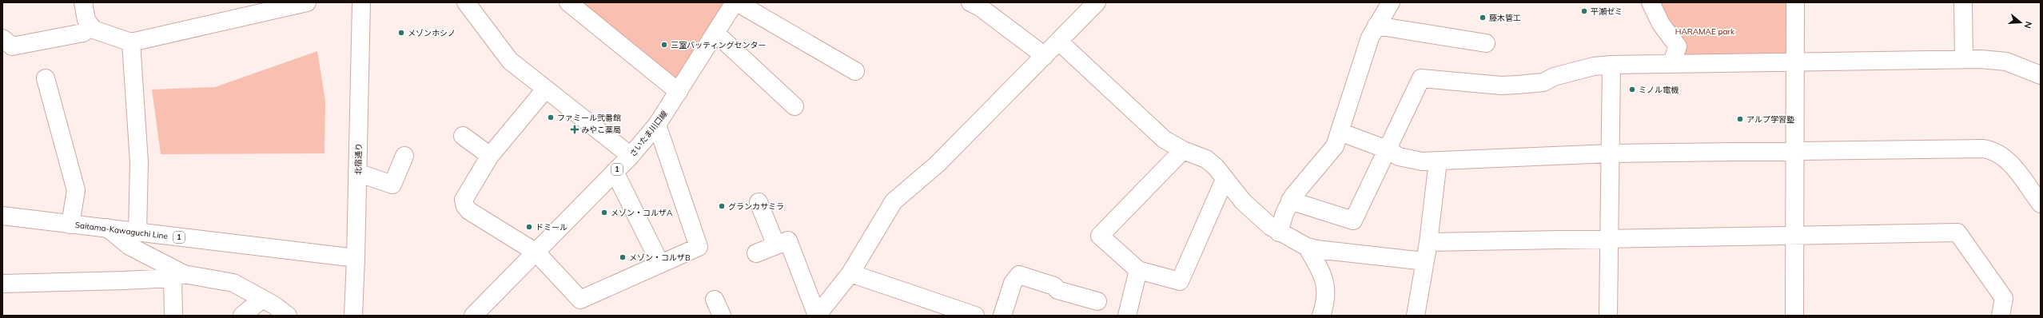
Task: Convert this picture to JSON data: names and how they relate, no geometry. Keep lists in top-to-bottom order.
{
  "streets": {
    "street": [
      "さいたま川口線",
      "北宿通り",
      "1",
      "Saitama-Kawaguchi Line"
    ]
  },
  "crossings": [
    ["北宿通り", "Saitama-Kawaguchi Line"]
  ],
  "parks": ["HARAMAE park"],
  "places": {
    "other": [
      "平瀬ゼミ",
      "藤木管工",
      "メゾンホシノ",
      "三室バッティングセンター",
      "ミノル電機",
      "ファミール弐番館",
      "アルプ学習塾",
      "グランカサミラ",
      "メゾン・コルザA",
      "ドミール",
      "メゾン・コルザB"
    ],
    "health": ["みやこ薬局"]
  },
  "north": "right"
}
